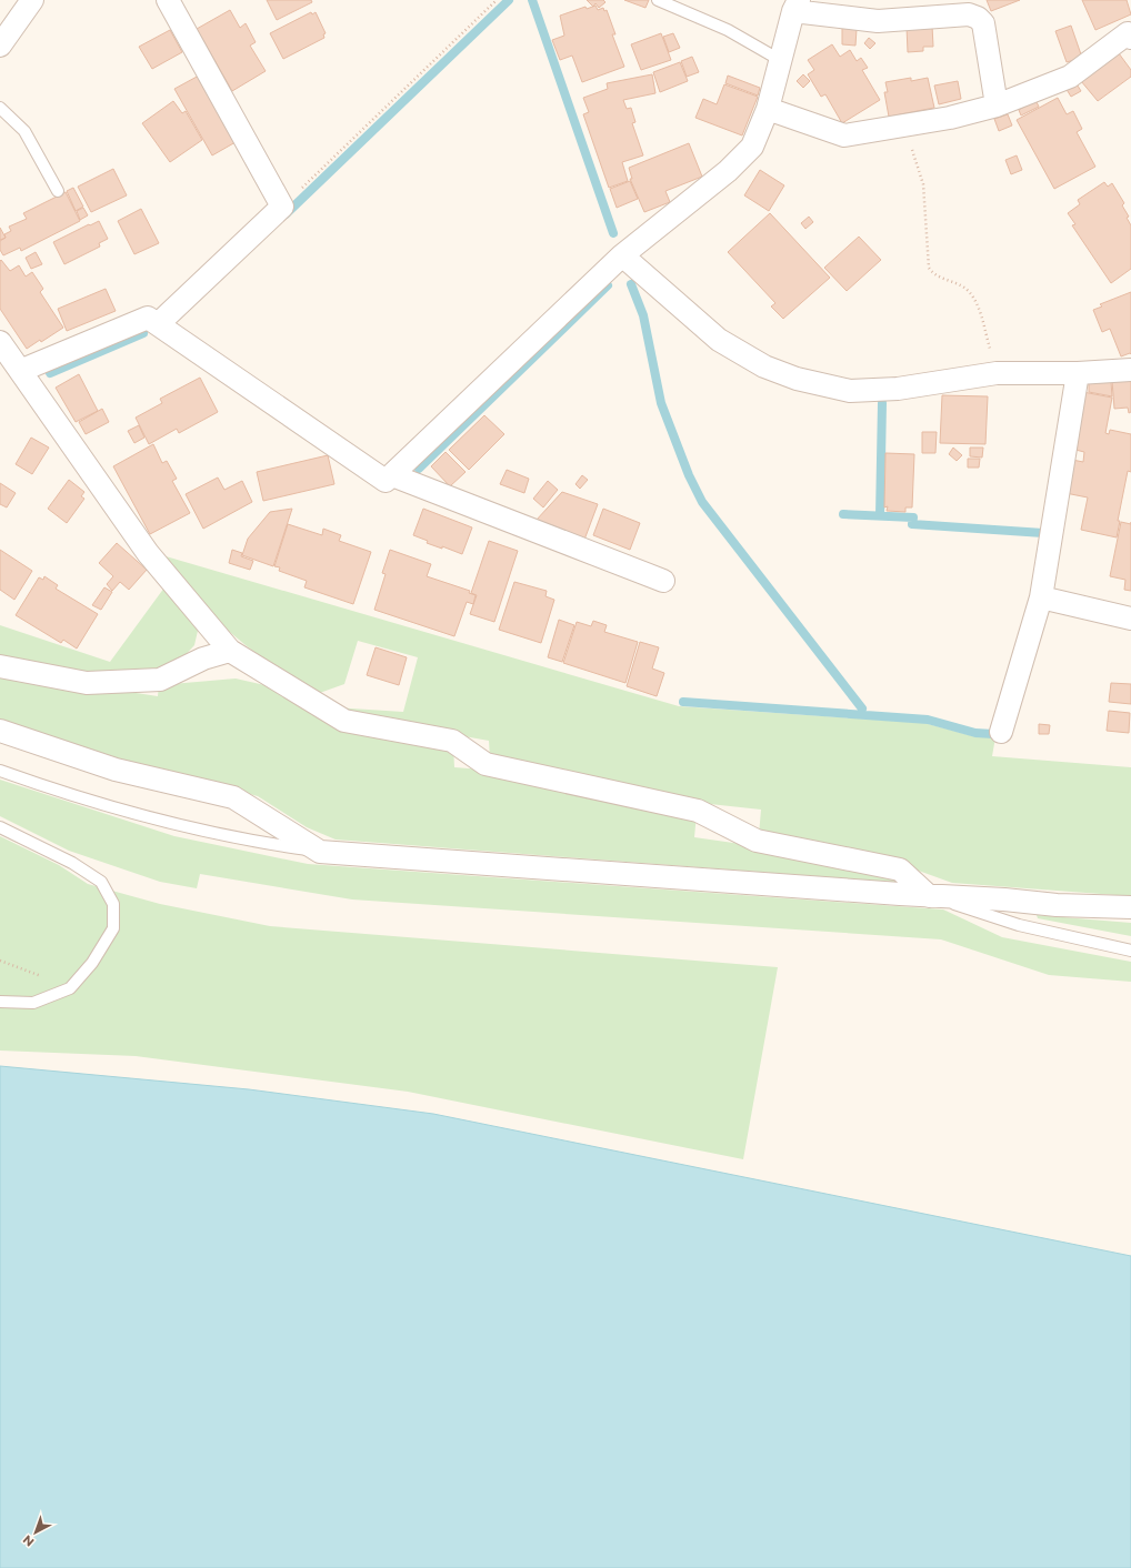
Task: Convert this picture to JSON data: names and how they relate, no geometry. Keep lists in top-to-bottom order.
{
  "north": "bottom left"
}
